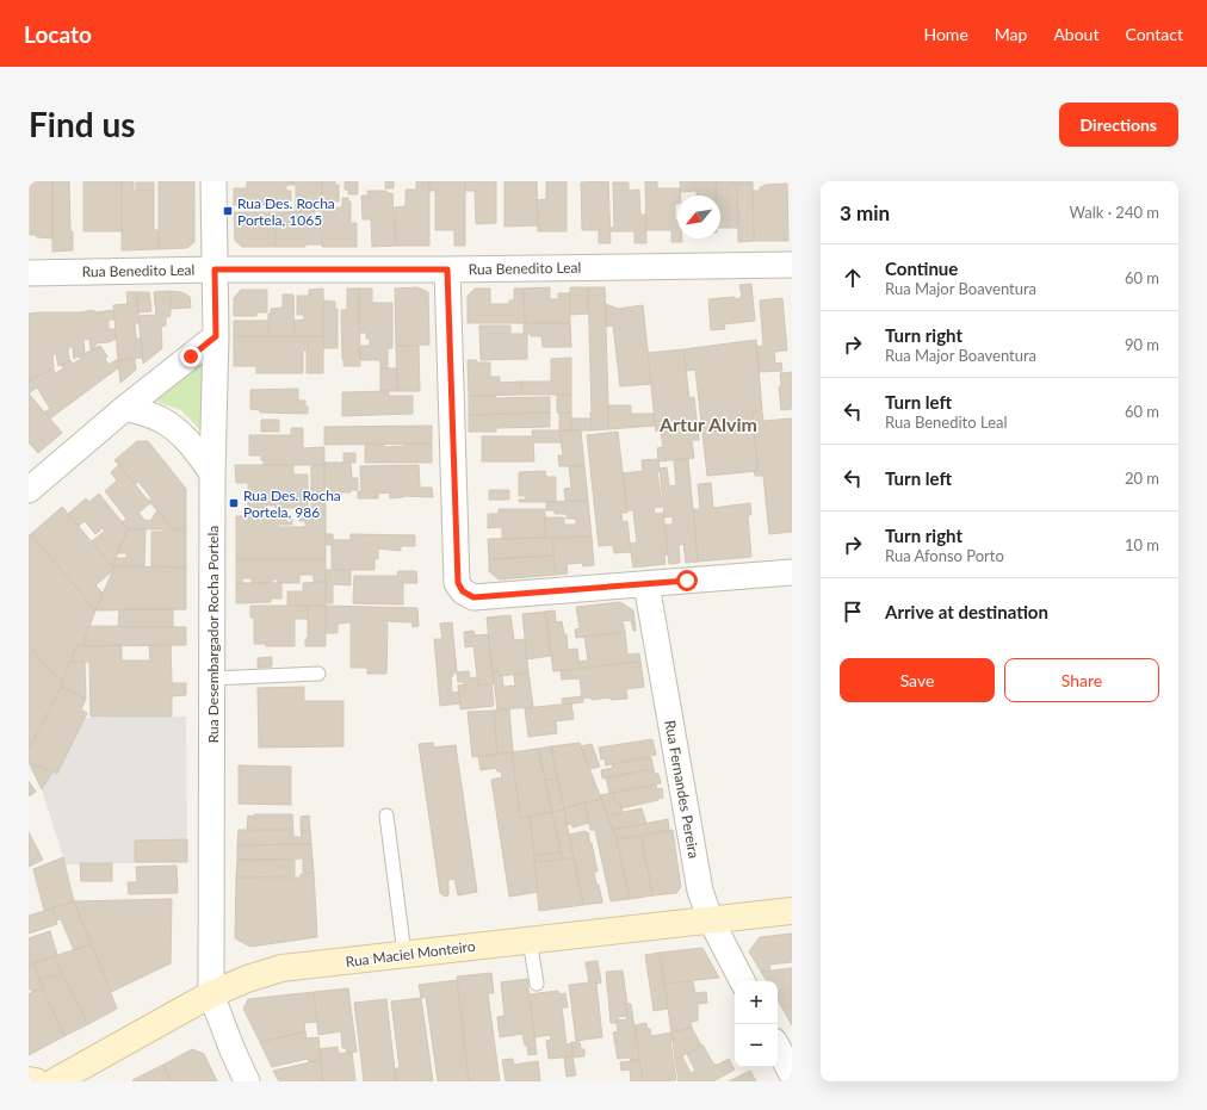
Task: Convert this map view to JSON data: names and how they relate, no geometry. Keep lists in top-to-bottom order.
{
  "streets": {
    "street": [
      "Rua Benedito Leal",
      "Rua Desembargador Rocha Portela",
      "Rua Fernandes Pereira",
      "Rua Maciel Monteiro"
    ]
  },
  "crossings": [
    ["Rua Benedito Leal", "Rua Desembargador Rocha Portela"],
    ["Rua Desembargador Rocha Portela", "Rua Maciel Monteiro"],
    ["Rua Fernandes Pereira", "Rua Maciel Monteiro"]
  ],
  "districts": ["Artur Alvim"],
  "places": {
    "transit": ["Rua Des. Rocha Portela, 1065", "Rua Des. Rocha Portela, 986"]
  },
  "north": "bottom left",
  "page": {
    "header": "Locato",
    "nav": [
      "Home",
      "Map",
      "About",
      "Contact"
    ],
    "buttons": [
      "Directions",
      ["Save", "Share"]
    ],
    "title": "Find us",
    "heading": ["3 min", "Walk · 240 m"],
    "list": [
      ["Continue", "Rua Major Boaventura", "60 m"],
      ["Turn right", "Rua Major Boaventura", "90 m"],
      ["Turn left", "Rua Benedito Leal", "60 m"],
      ["Turn left", "20 m"],
      ["Turn right", "Rua Afonso Porto", "10 m"],
      "Arrive at destination"
    ],
    "map_buttons": ["+", "−"]
  }
}
